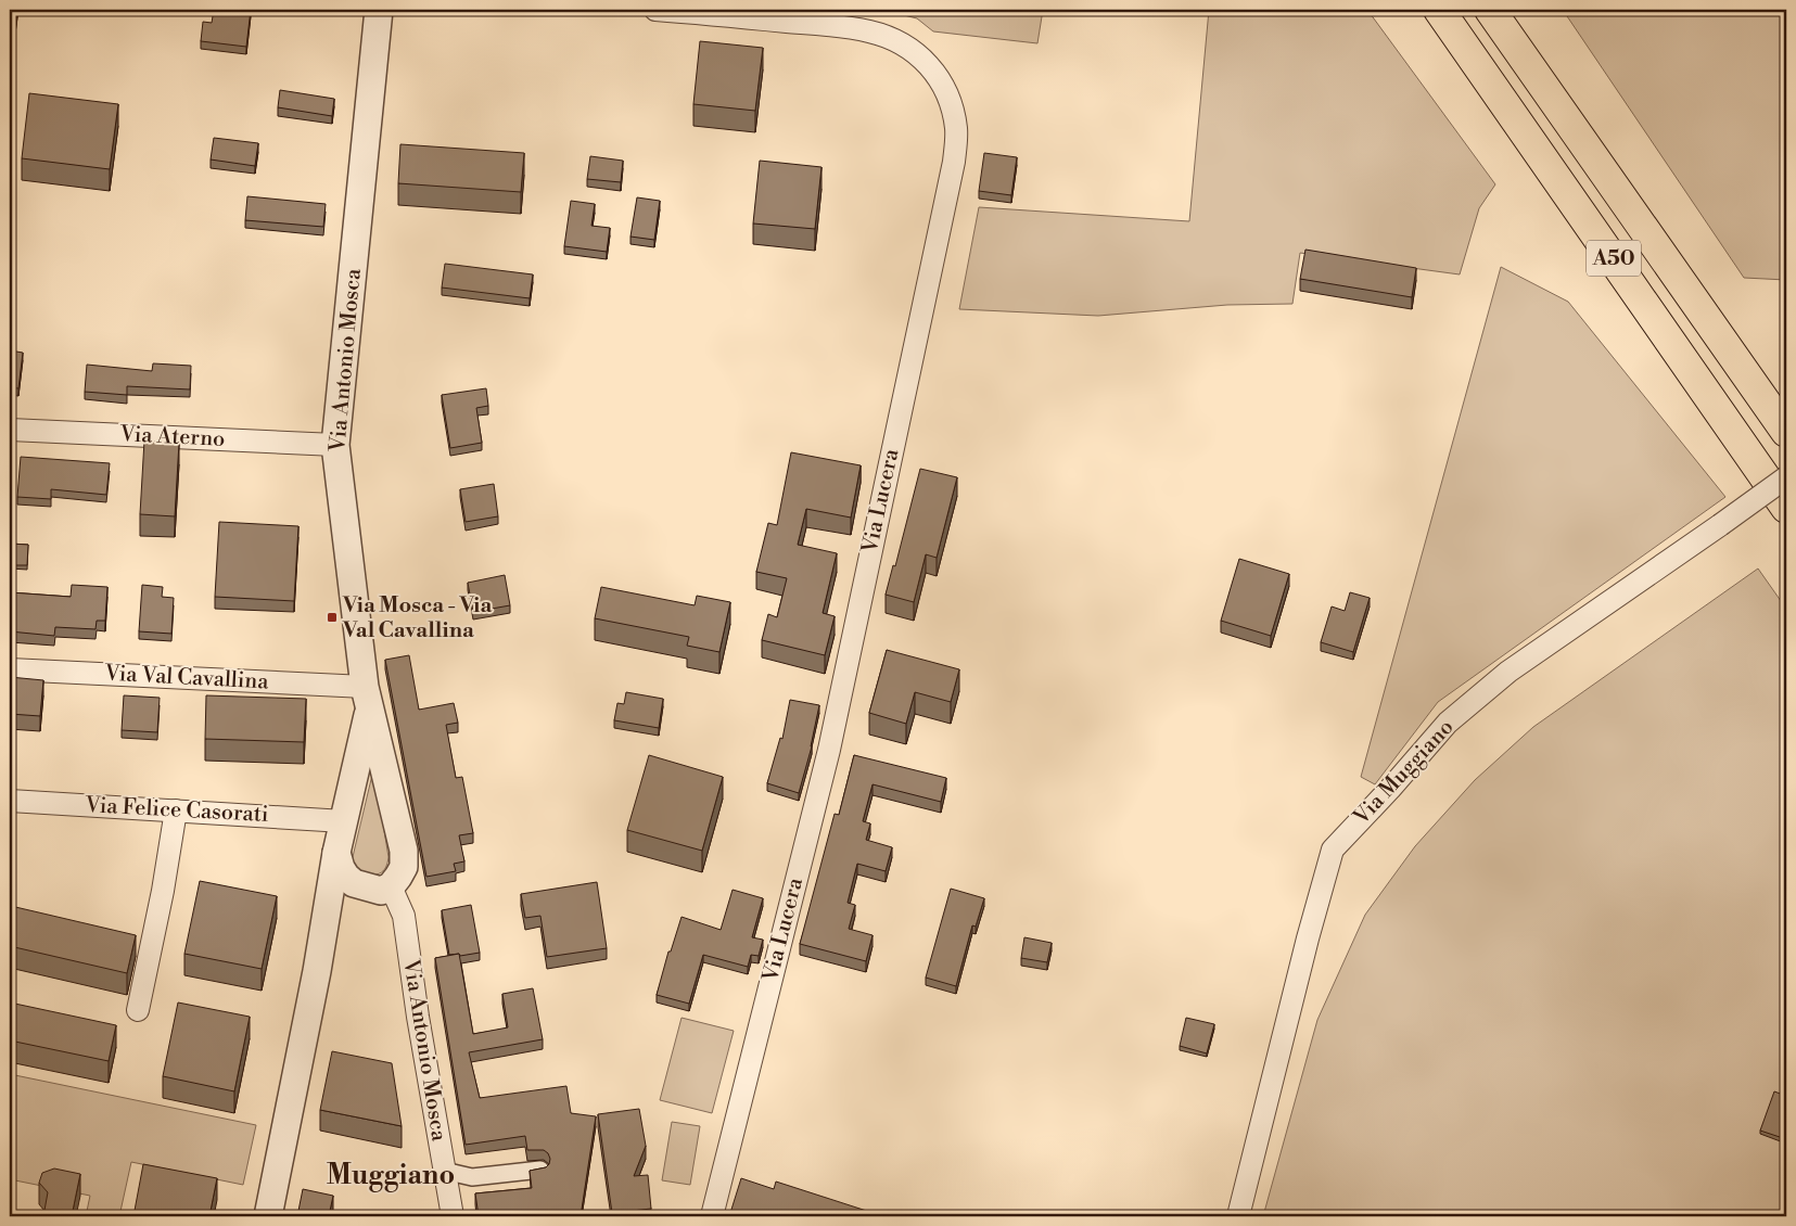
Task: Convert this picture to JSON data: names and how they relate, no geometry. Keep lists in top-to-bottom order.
{
  "streets": {
    "highway": ["A50"],
    "street": [
      "Via Antonio Mosca",
      "Via Aterno",
      "Via Lucera",
      "Via Val Cavallina",
      "Via Muggiano",
      "Via Felice Casorati"
    ]
  },
  "crossings": [
    ["Via Antonio Mosca", "Via Aterno"],
    ["Via Antonio Mosca", "Via Val Cavallina"]
  ],
  "districts": ["Muggiano"],
  "places": {
    "transit": ["Via Mosca - Via Val Cavallina"]
  }
}
